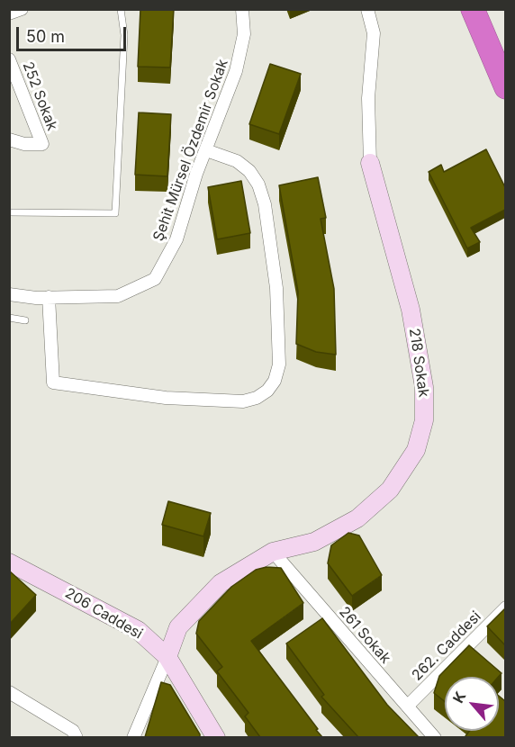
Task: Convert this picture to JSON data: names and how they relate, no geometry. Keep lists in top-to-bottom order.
{
  "streets": {
    "street": [
      "252 Sokak",
      "Şehit Mürsel Özdemir Sokak",
      "218 Sokak",
      "206 Caddesi",
      "261 Sokak",
      "262. Caddesi"
    ]
  },
  "crossings": [
    ["218 Sokak", "206 Caddesi"],
    ["218 Sokak", "261 Sokak"],
    ["261 Sokak", "262. Caddesi"]
  ],
  "scale_bar": "50 m",
  "north": "top left"
}
